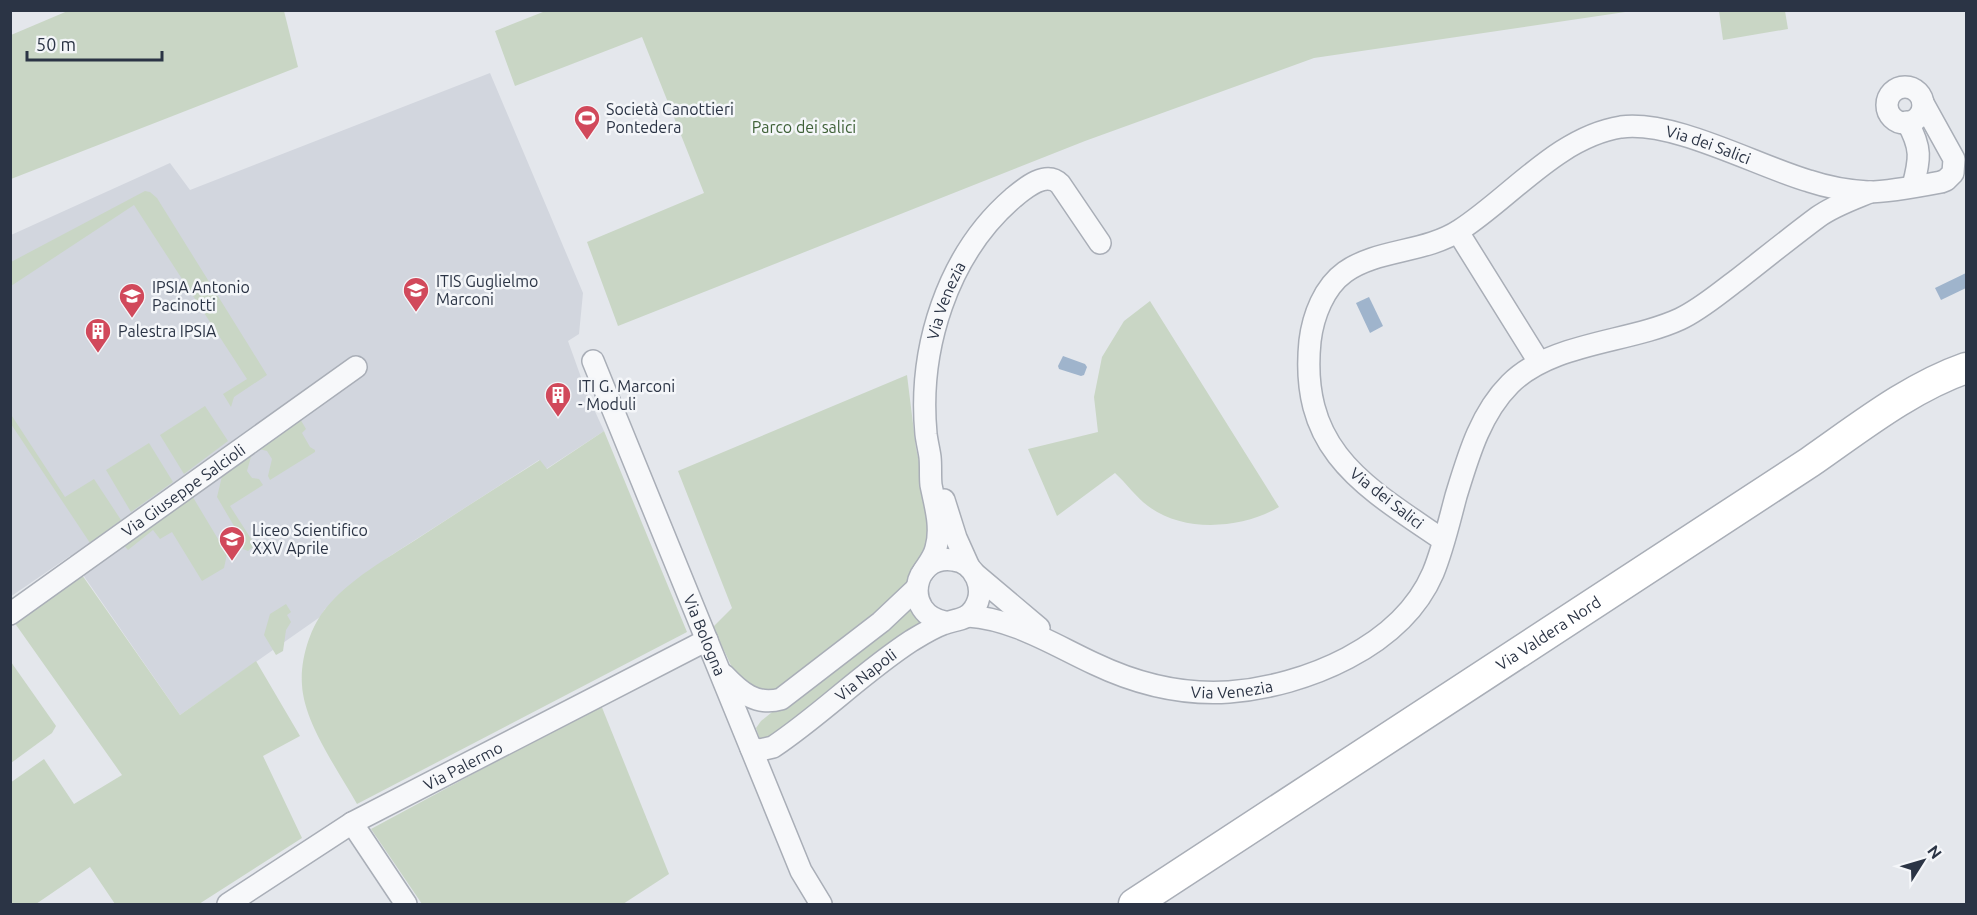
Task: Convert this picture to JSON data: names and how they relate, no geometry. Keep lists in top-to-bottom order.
{
  "streets": {
    "main road": ["Via Valdera Nord"],
    "street": [
      "Via dei Salici",
      "Via Venezia",
      "Via Giuseppe Salcioli",
      "Via Bologna",
      "Via Napoli",
      "Via Palermo"
    ]
  },
  "crossings": [
    ["Via dei Salici", "Via Venezia"],
    ["Via Venezia", "Via Napoli"],
    ["Via Bologna", "Via Napoli"],
    ["Via Bologna", "Via Palermo"]
  ],
  "parks": ["Parco dei salici"],
  "places": {
    "sports": ["Società Canottieri Pontedera"],
    "school or university": ["ITIS Guglielmo Marconi", "IPSIA Antonio Pacinotti", "Liceo Scientifico XXV Aprile"],
    "building": ["Palestra IPSIA", "ITI G. Marconi - Moduli"]
  },
  "scale_bar": "50 m",
  "north": "top right"
}
